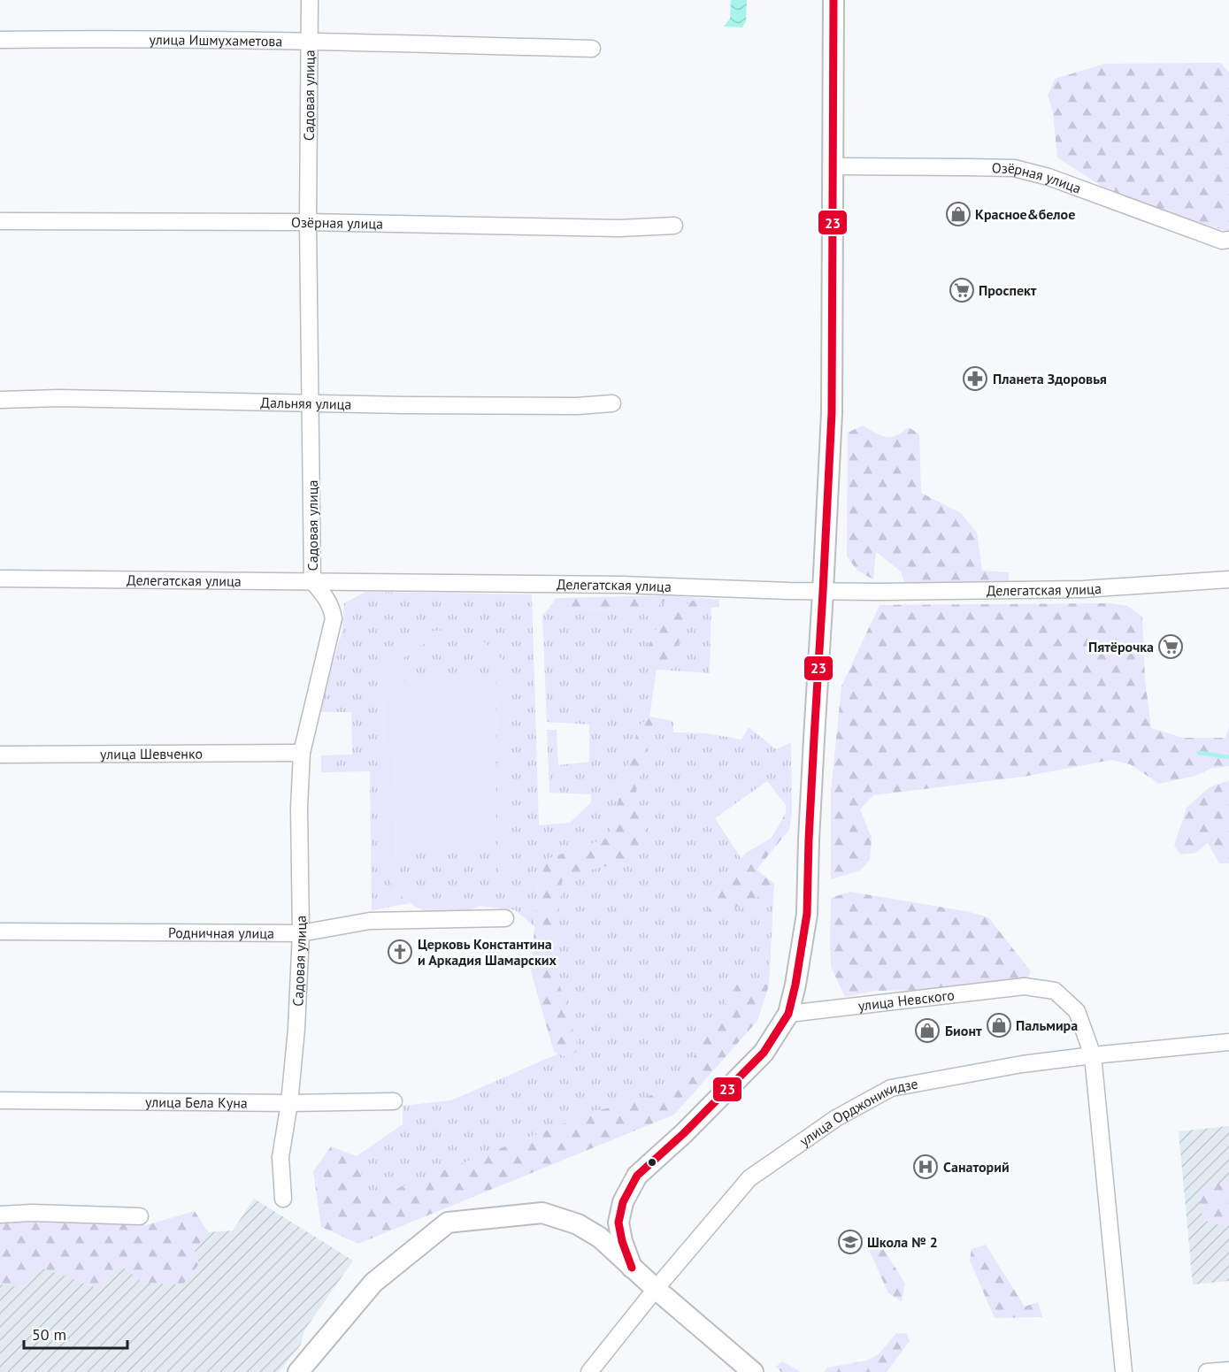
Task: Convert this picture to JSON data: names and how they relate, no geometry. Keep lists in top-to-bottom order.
{
  "streets": {
    "street": [
      "улица Ишмухаметова",
      "Садовая улица",
      "Озёрная улица",
      "Дальняя улица",
      "Делегатская улица",
      "улица Шевченко",
      "Родничная улица",
      "улица Невского",
      "улица Бела Куна",
      "улица Орджоникидзе"
    ]
  },
  "crossings": [
    ["улица Ишмухаметова", "Садовая улица"],
    ["Садовая улица", "Озёрная улица"],
    ["Садовая улица", "Дальняя улица"],
    ["Садовая улица", "Делегатская улица"],
    ["Садовая улица", "улица Шевченко"],
    ["Садовая улица", "Родничная улица"],
    ["Садовая улица", "улица Бела Куна"],
    ["улица Невского", "улица Орджоникидзе"]
  ],
  "places": {
    "shop": ["Красное&белое", "Пальмира", "Бионт"],
    "supermarket": ["Проспект", "Пятёрочка"],
    "pharmacy": ["Планета Здоровья"],
    "church": ["Церковь Константина и Аркадия Шамарских"],
    "hospital": ["Санаторий"],
    "school or university": ["Школа № 2"]
  },
  "lines": ["transit line 23"],
  "scale_bar": "50 m"
}
